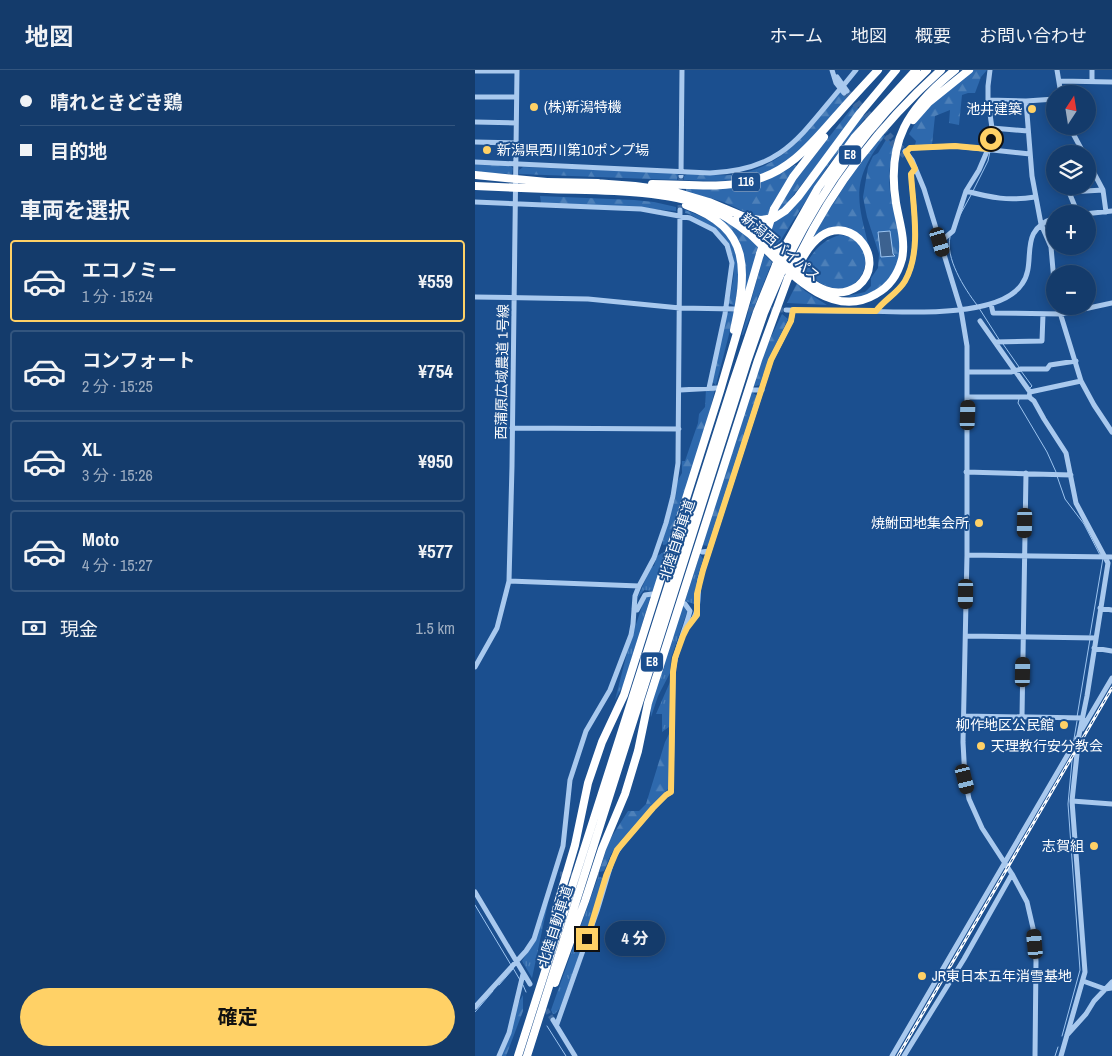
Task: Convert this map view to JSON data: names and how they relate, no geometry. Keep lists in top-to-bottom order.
{
  "streets": {
    "highway": [
      "E8",
      "116",
      "新潟西バイパス",
      "北陸自動車道"
    ],
    "street": ["西蒲原広域農道 1号線"]
  },
  "places": [
    "(株)新潟特機",
    "池井建築",
    "新潟県西川第10ポンプ場",
    "焼鮒団地集会所",
    "柳作地区公民館",
    "天理教行安分教会",
    "志賀組",
    "JR東日本五年消雪基地"
  ],
  "north": "top",
  "page": {
    "header": "地図",
    "nav": [
      "ホーム",
      "地図",
      "概要",
      "お問い合わせ"
    ],
    "banner": ["晴れときどき鶏", "目的地"],
    "map_buttons": ["+", "−"],
    "heading": "車両を選択",
    "list": [
      {
        "name": "エコノミー",
        "note": "1 分 · 15:24",
        "value": "¥559"
      },
      {
        "name": "コンフォート",
        "note": "2 分 · 15:25",
        "value": "¥754"
      },
      {
        "name": "XL",
        "note": "3 分 · 15:26",
        "value": "¥950"
      },
      {
        "name": "Moto",
        "note": "4 分 · 15:27",
        "value": "¥577"
      }
    ],
    "pay": ["現金", "1.5 km"],
    "bubble": "4 分",
    "buttons": "確定"
  }
}
